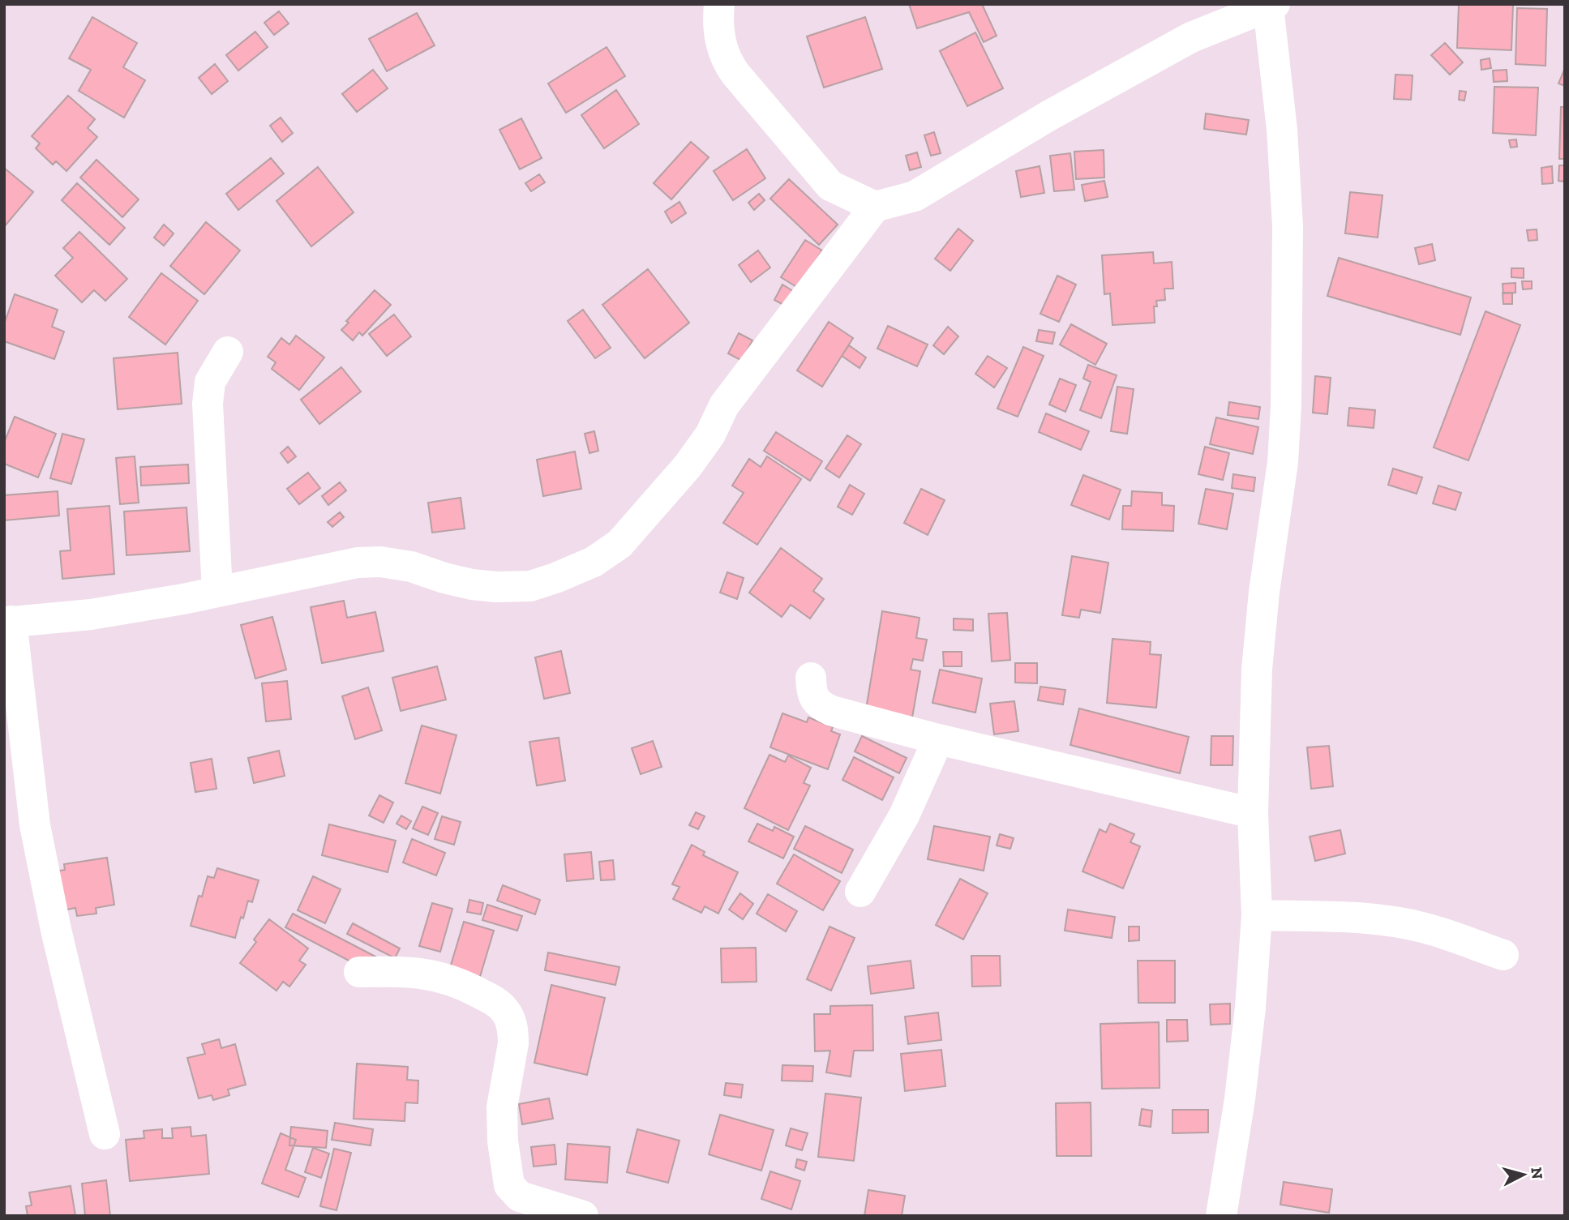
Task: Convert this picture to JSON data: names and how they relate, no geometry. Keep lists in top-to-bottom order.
{
  "north": "right"
}
